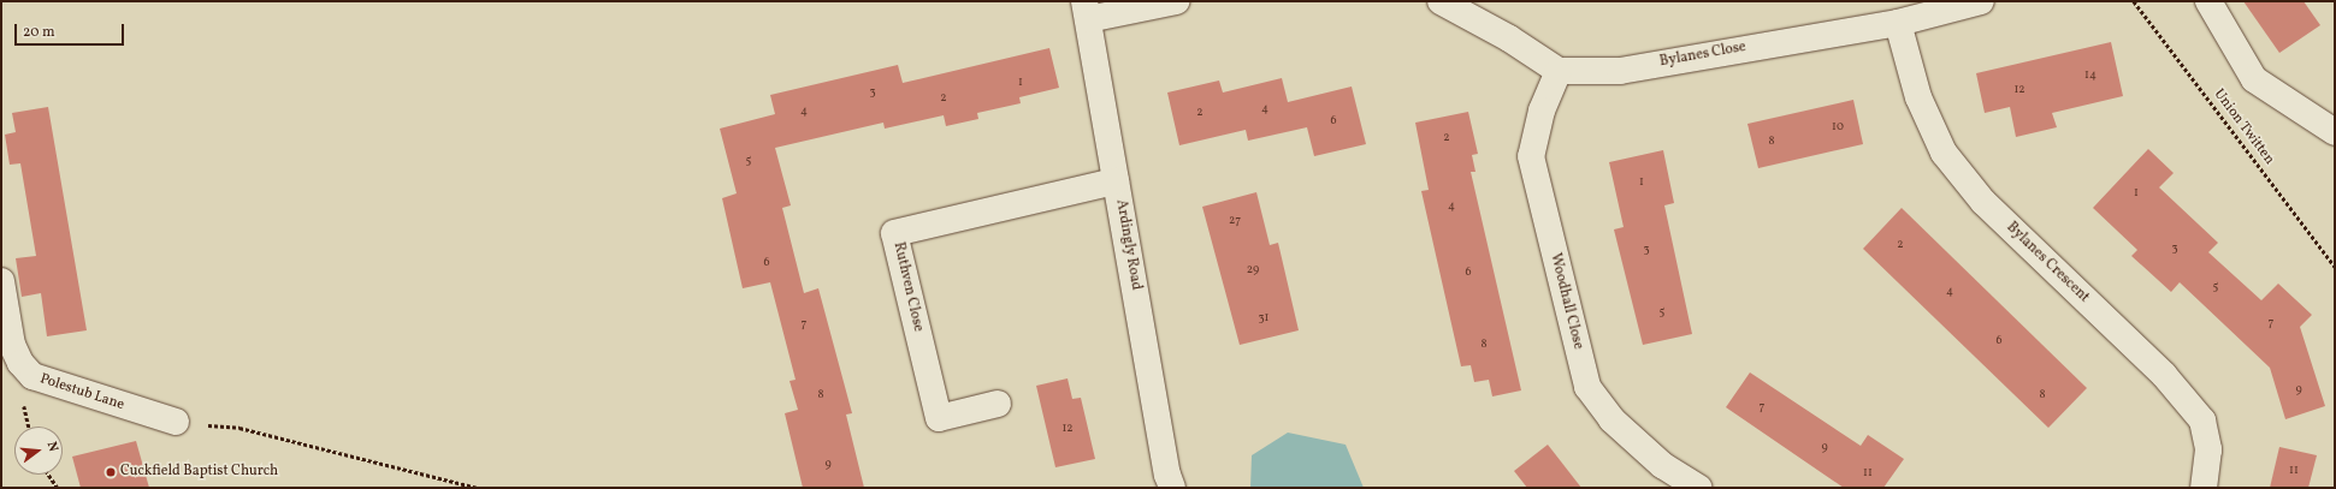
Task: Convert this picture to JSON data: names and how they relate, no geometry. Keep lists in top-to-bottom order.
{
  "streets": {
    "street": [
      "Bylanes Close",
      "Ardingly Road",
      "Bylanes Crescent",
      "Ruthven Close",
      "Woodhall Close",
      "Polestub Lane"
    ],
    "path": ["Union Twitten"]
  },
  "crossings": [
    ["Bylanes Close", "Bylanes Crescent"],
    ["Bylanes Close", "Woodhall Close"],
    ["Ardingly Road", "Ruthven Close"]
  ],
  "places": ["Cuckfield Baptist Church"],
  "house_numbers": [
    "14",
    "1",
    "12",
    "3",
    "2",
    "4",
    "4",
    "2",
    "6",
    "10",
    "2",
    "8",
    "5",
    "1",
    "1",
    "4",
    "27",
    "2",
    "3",
    "3",
    "6",
    "29",
    "6",
    "5",
    "4",
    "5",
    "31",
    "7",
    "7",
    "6",
    "8",
    "9",
    "8",
    "8",
    "7",
    "12",
    "9",
    "9",
    "11",
    "11"
  ],
  "scale_bar": "20 m",
  "north": "right"
}
